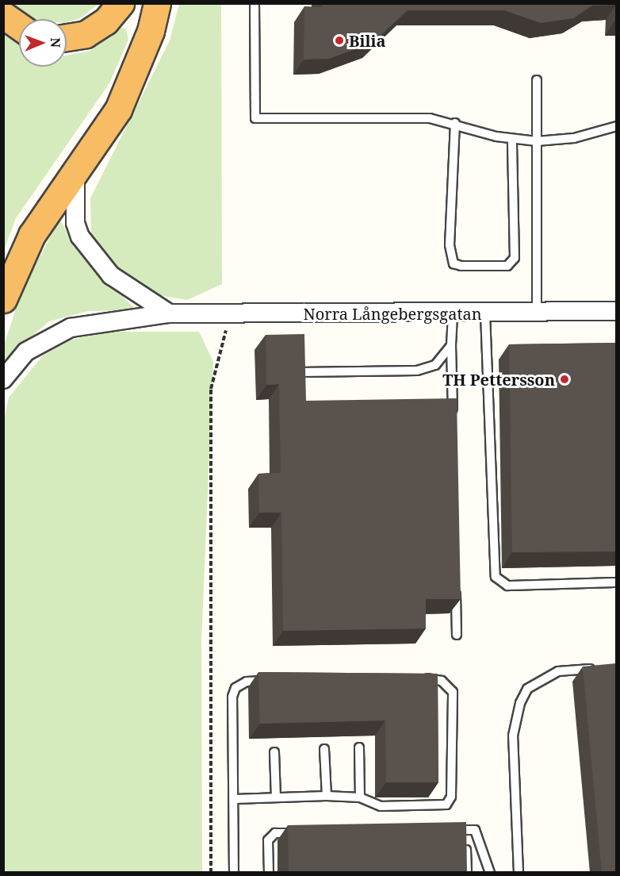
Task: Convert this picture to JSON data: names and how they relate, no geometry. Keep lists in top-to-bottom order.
{
  "streets": {
    "street": ["Norra Långebergsgatan"]
  },
  "places": ["Bilia", "TH Pettersson"],
  "north": "right"
}
